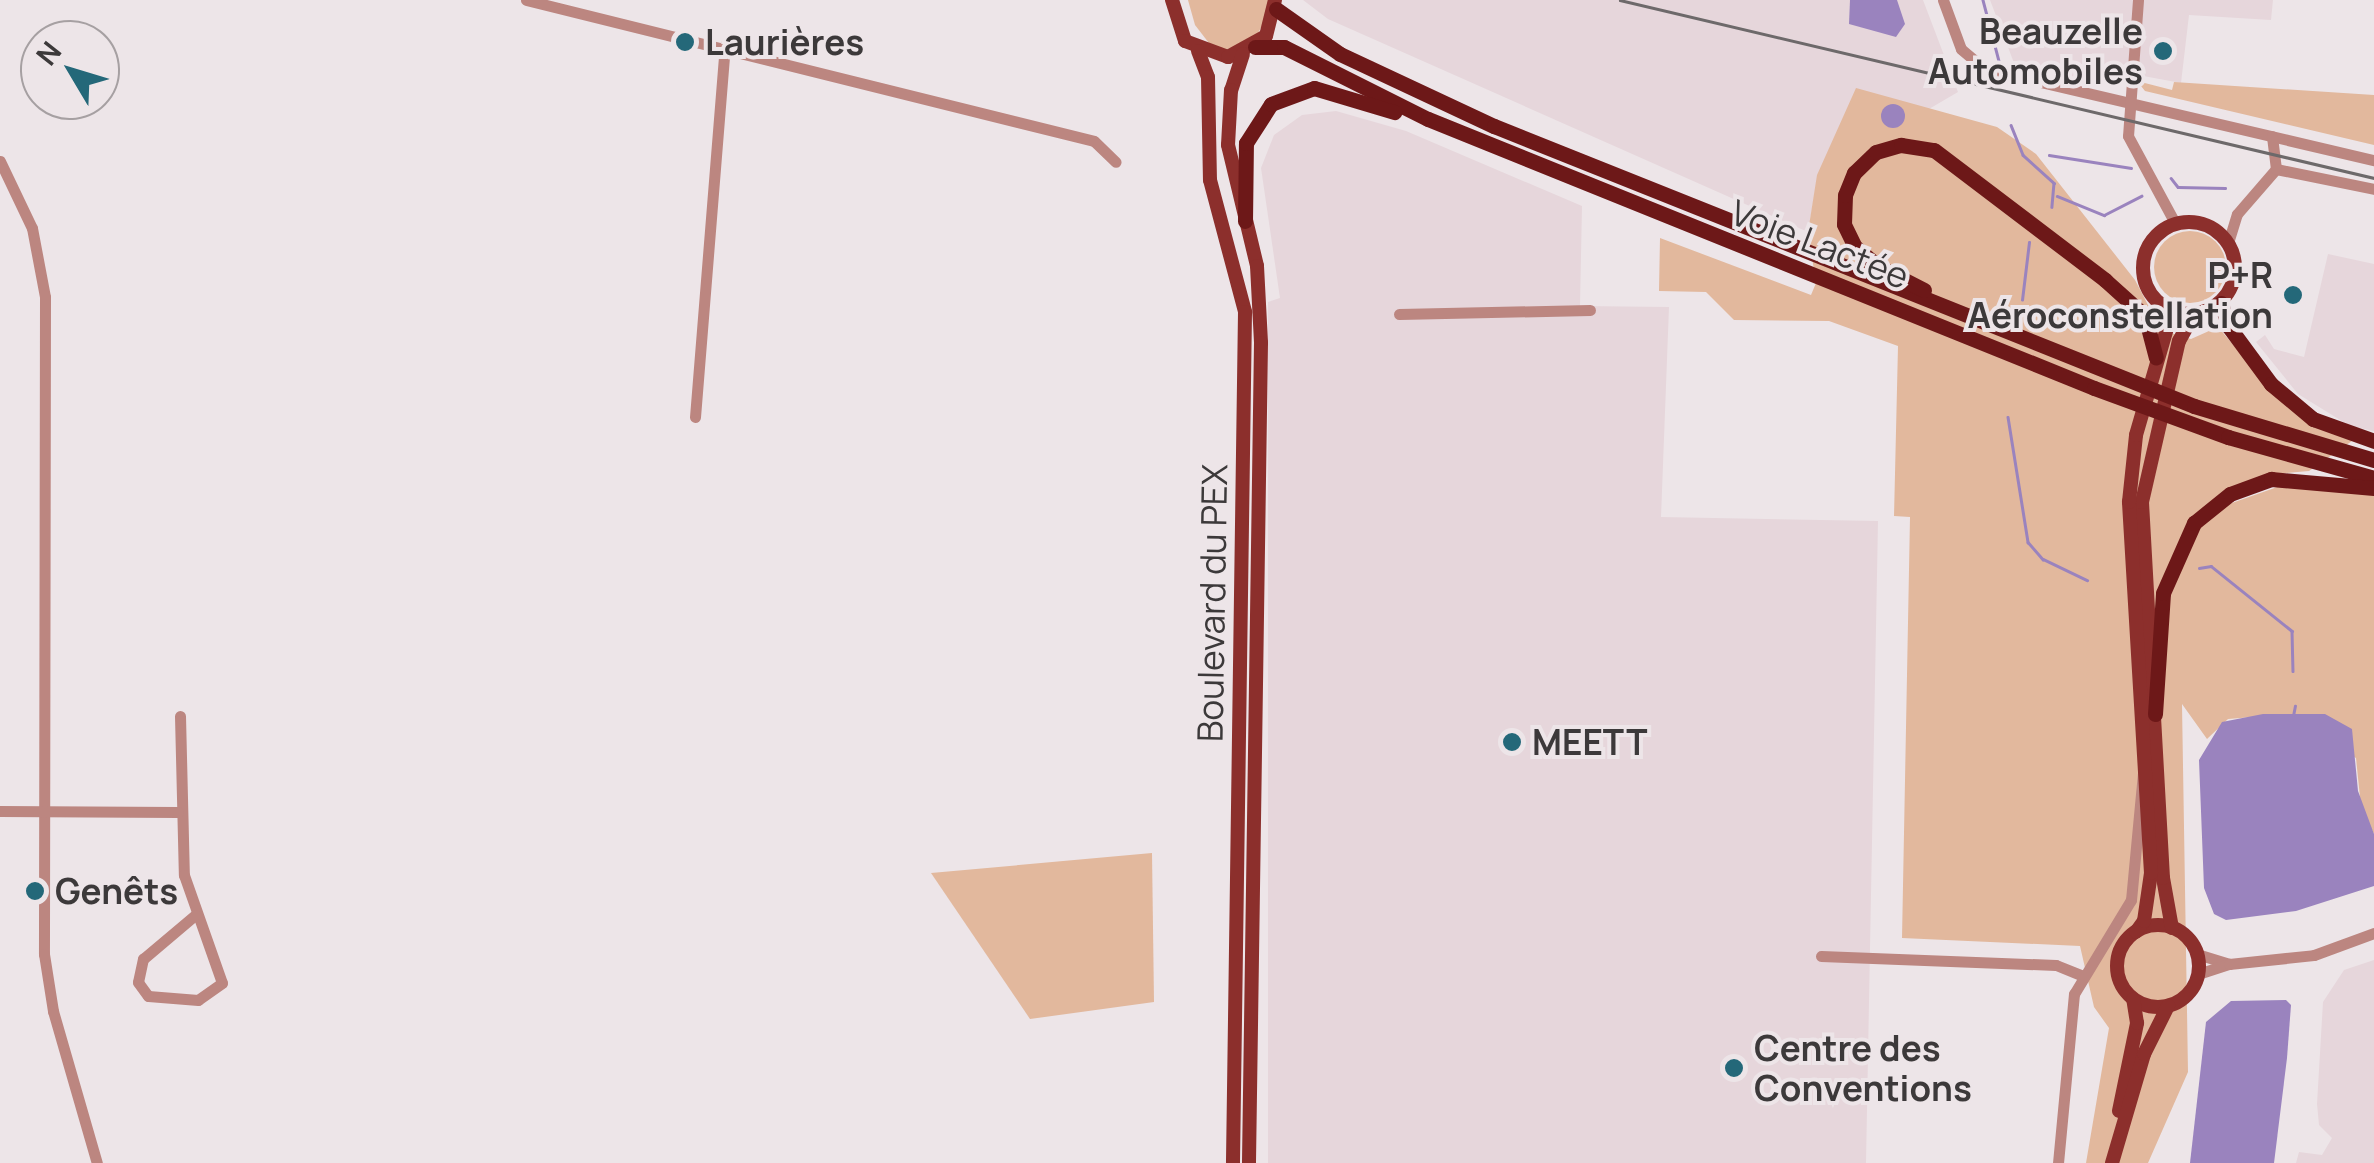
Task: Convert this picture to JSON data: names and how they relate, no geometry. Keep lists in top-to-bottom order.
{
  "streets": {
    "highway": ["Voie Lactée"],
    "main road": ["Boulevard du PEX"]
  },
  "crossings": [
    ["Voie Lactée", "Boulevard du PEX"]
  ],
  "places": [
    "Laurières",
    "Beauzelle Automobiles",
    "P+R Aéroconstellation",
    "MEETT",
    "Genêts",
    "Centre des Conventions"
  ],
  "north": "top left"
}
